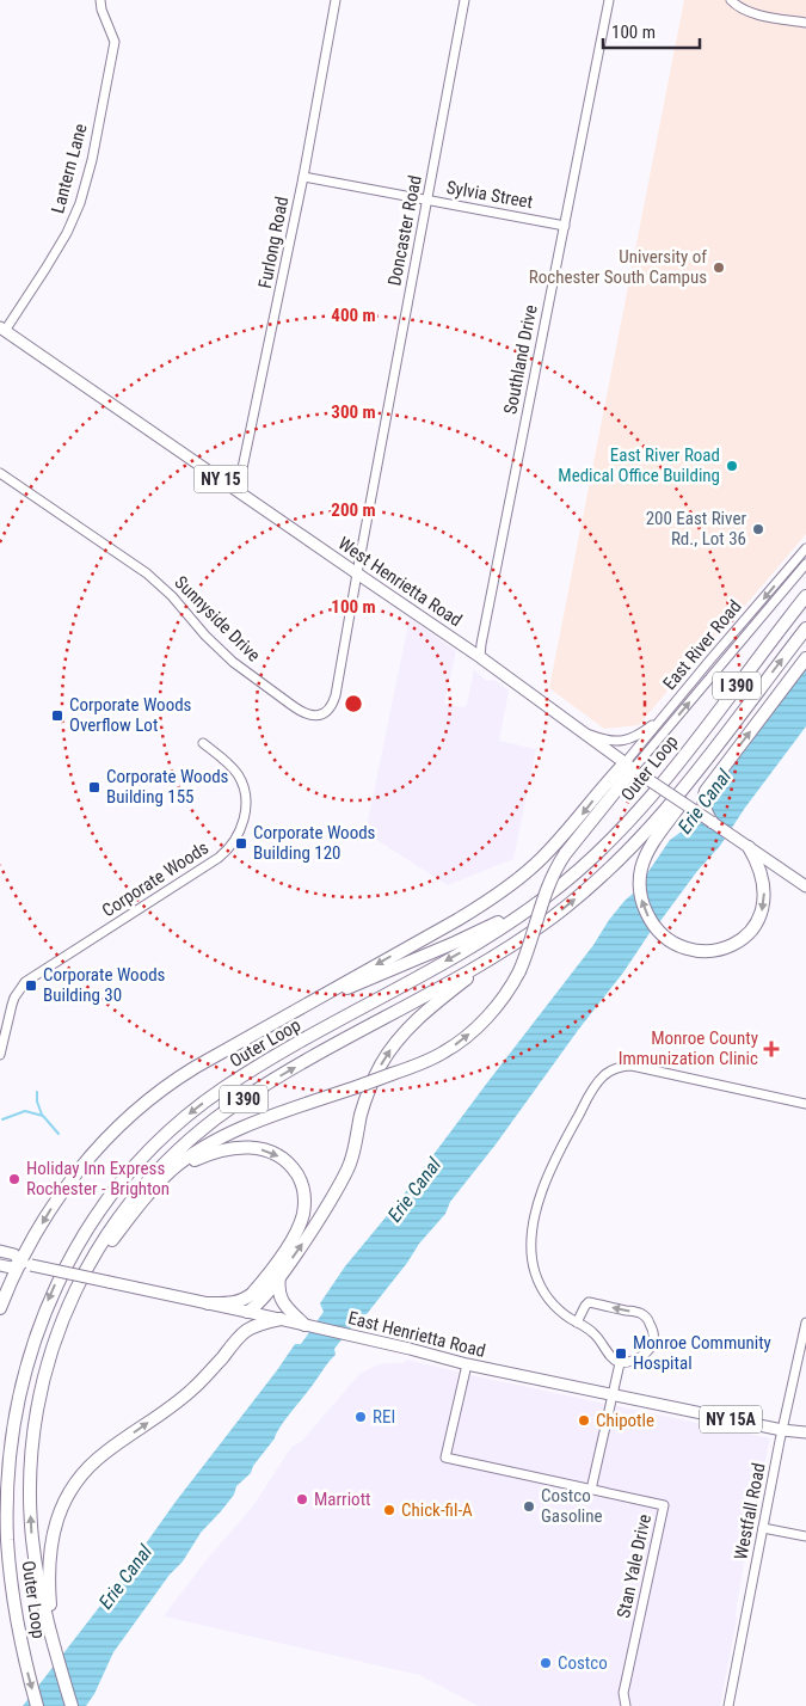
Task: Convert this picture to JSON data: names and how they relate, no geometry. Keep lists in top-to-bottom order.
{
  "streets": {
    "highway": ["I 390", "Outer Loop"],
    "main road": [
      "NY 15",
      "West Henrietta Road",
      "East Henrietta Road",
      "NY 15A"
    ],
    "street": [
      "Lantern Lane",
      "Sylvia Street",
      "Doncaster Road",
      "Furlong Road",
      "Southland Drive",
      "Sunnyside Drive",
      "East River Road",
      "Corporate Woods",
      "Westfall Road",
      "Stan Yale Drive"
    ]
  },
  "crossings": [
    ["Lantern Lane", "West Henrietta Road"],
    ["Sylvia Street", "Doncaster Road"],
    ["Sylvia Street", "Furlong Road"],
    ["Sylvia Street", "Southland Drive"],
    ["Doncaster Road", "West Henrietta Road"],
    ["Doncaster Road", "Sunnyside Drive"],
    ["Furlong Road", "West Henrietta Road"],
    ["Southland Drive", "West Henrietta Road"],
    ["NY 15", "West Henrietta Road"],
    ["West Henrietta Road", "Sunnyside Drive"],
    ["West Henrietta Road", "East River Road"],
    ["East Henrietta Road", "Westfall Road"],
    ["East Henrietta Road", "Stan Yale Drive"]
  ],
  "water": ["Erie Canal"],
  "places": {
    "other": [
      "University of Rochester South Campus",
      "East River Road Medical Office Building",
      "200 East River Rd., Lot 36",
      "Holiday Inn Express Rochester - Brighton",
      "REI",
      "Chipotle",
      "Marriott",
      "Costco Gasoline",
      "Chick-fil-A",
      "Costco"
    ],
    "transit": [
      "Corporate Woods Overflow Lot",
      "Corporate Woods Building 155",
      "Corporate Woods Building 120",
      "Corporate Woods Building 30",
      "Monroe Community Hospital"
    ],
    "health": ["Monroe County Immunization Clinic"]
  },
  "scale_bar": "100 m",
  "rings": [
    "400 m",
    "300 m",
    "200 m",
    "100 m"
  ]
}
